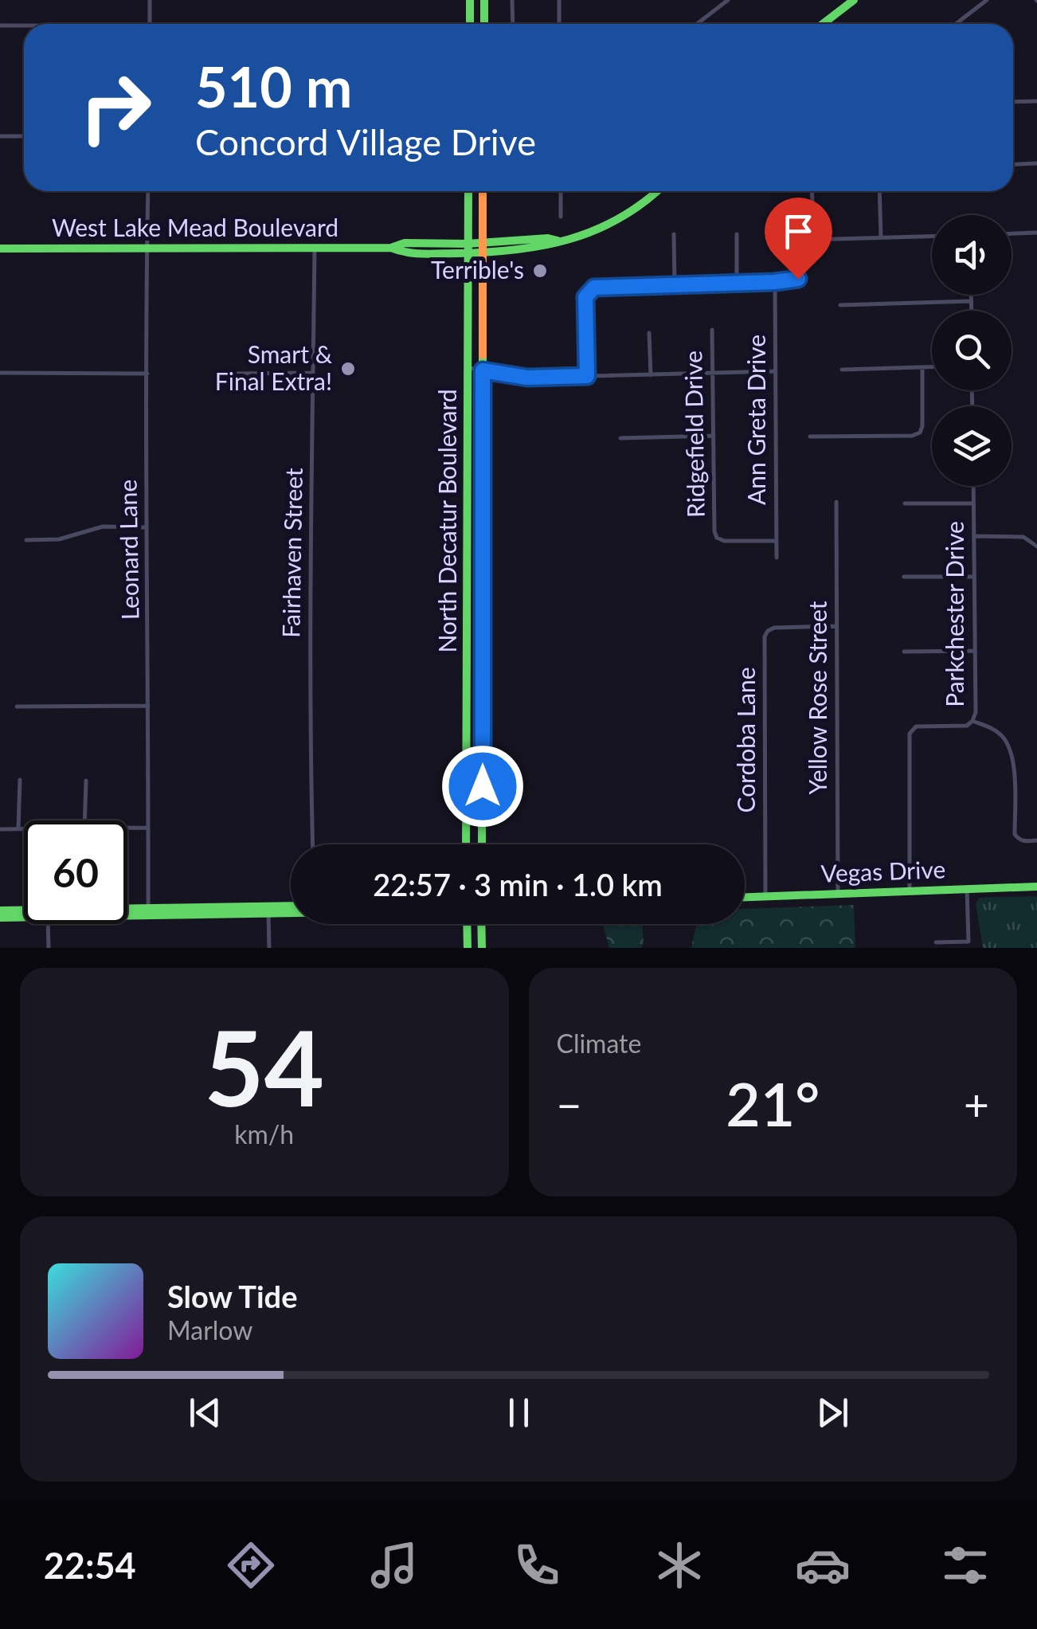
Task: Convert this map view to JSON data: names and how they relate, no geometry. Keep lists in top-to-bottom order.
{
  "streets": {
    "main road": ["West Lake Mead Boulevard", "North Decatur Boulevard", "Vegas Drive"],
    "street": [
      "Ann Greta Drive",
      "Ridgefield Drive",
      "Leonard Lane",
      "Fairhaven Street",
      "Parkchester Drive",
      "Yellow Rose Street",
      "Cordoba Lane"
    ]
  },
  "crossings": [
    ["West Lake Mead Boulevard", "North Decatur Boulevard"],
    ["West Lake Mead Boulevard", "Leonard Lane"],
    ["West Lake Mead Boulevard", "Fairhaven Street"],
    ["Ann Greta Drive", "Ridgefield Drive"],
    ["Parkchester Drive", "Vegas Drive"],
    ["Yellow Rose Street", "Cordoba Lane"],
    ["Yellow Rose Street", "Vegas Drive"],
    ["Cordoba Lane", "Vegas Drive"]
  ],
  "places": ["Terrible's", "Smart & Final Extra!"],
  "page": {
    "turn": ["510 m", "Concord Village Drive"],
    "limit": "60",
    "trip": "22:57 · 3 min · 1.0 km",
    "tile": [
      ["54", "km/h"],
      "Climate"
    ],
    "heat": ["−", "21°", "+"],
    "song": ["Slow Tide", "Marlow"],
    "tabs": "22:54"
  }
}
